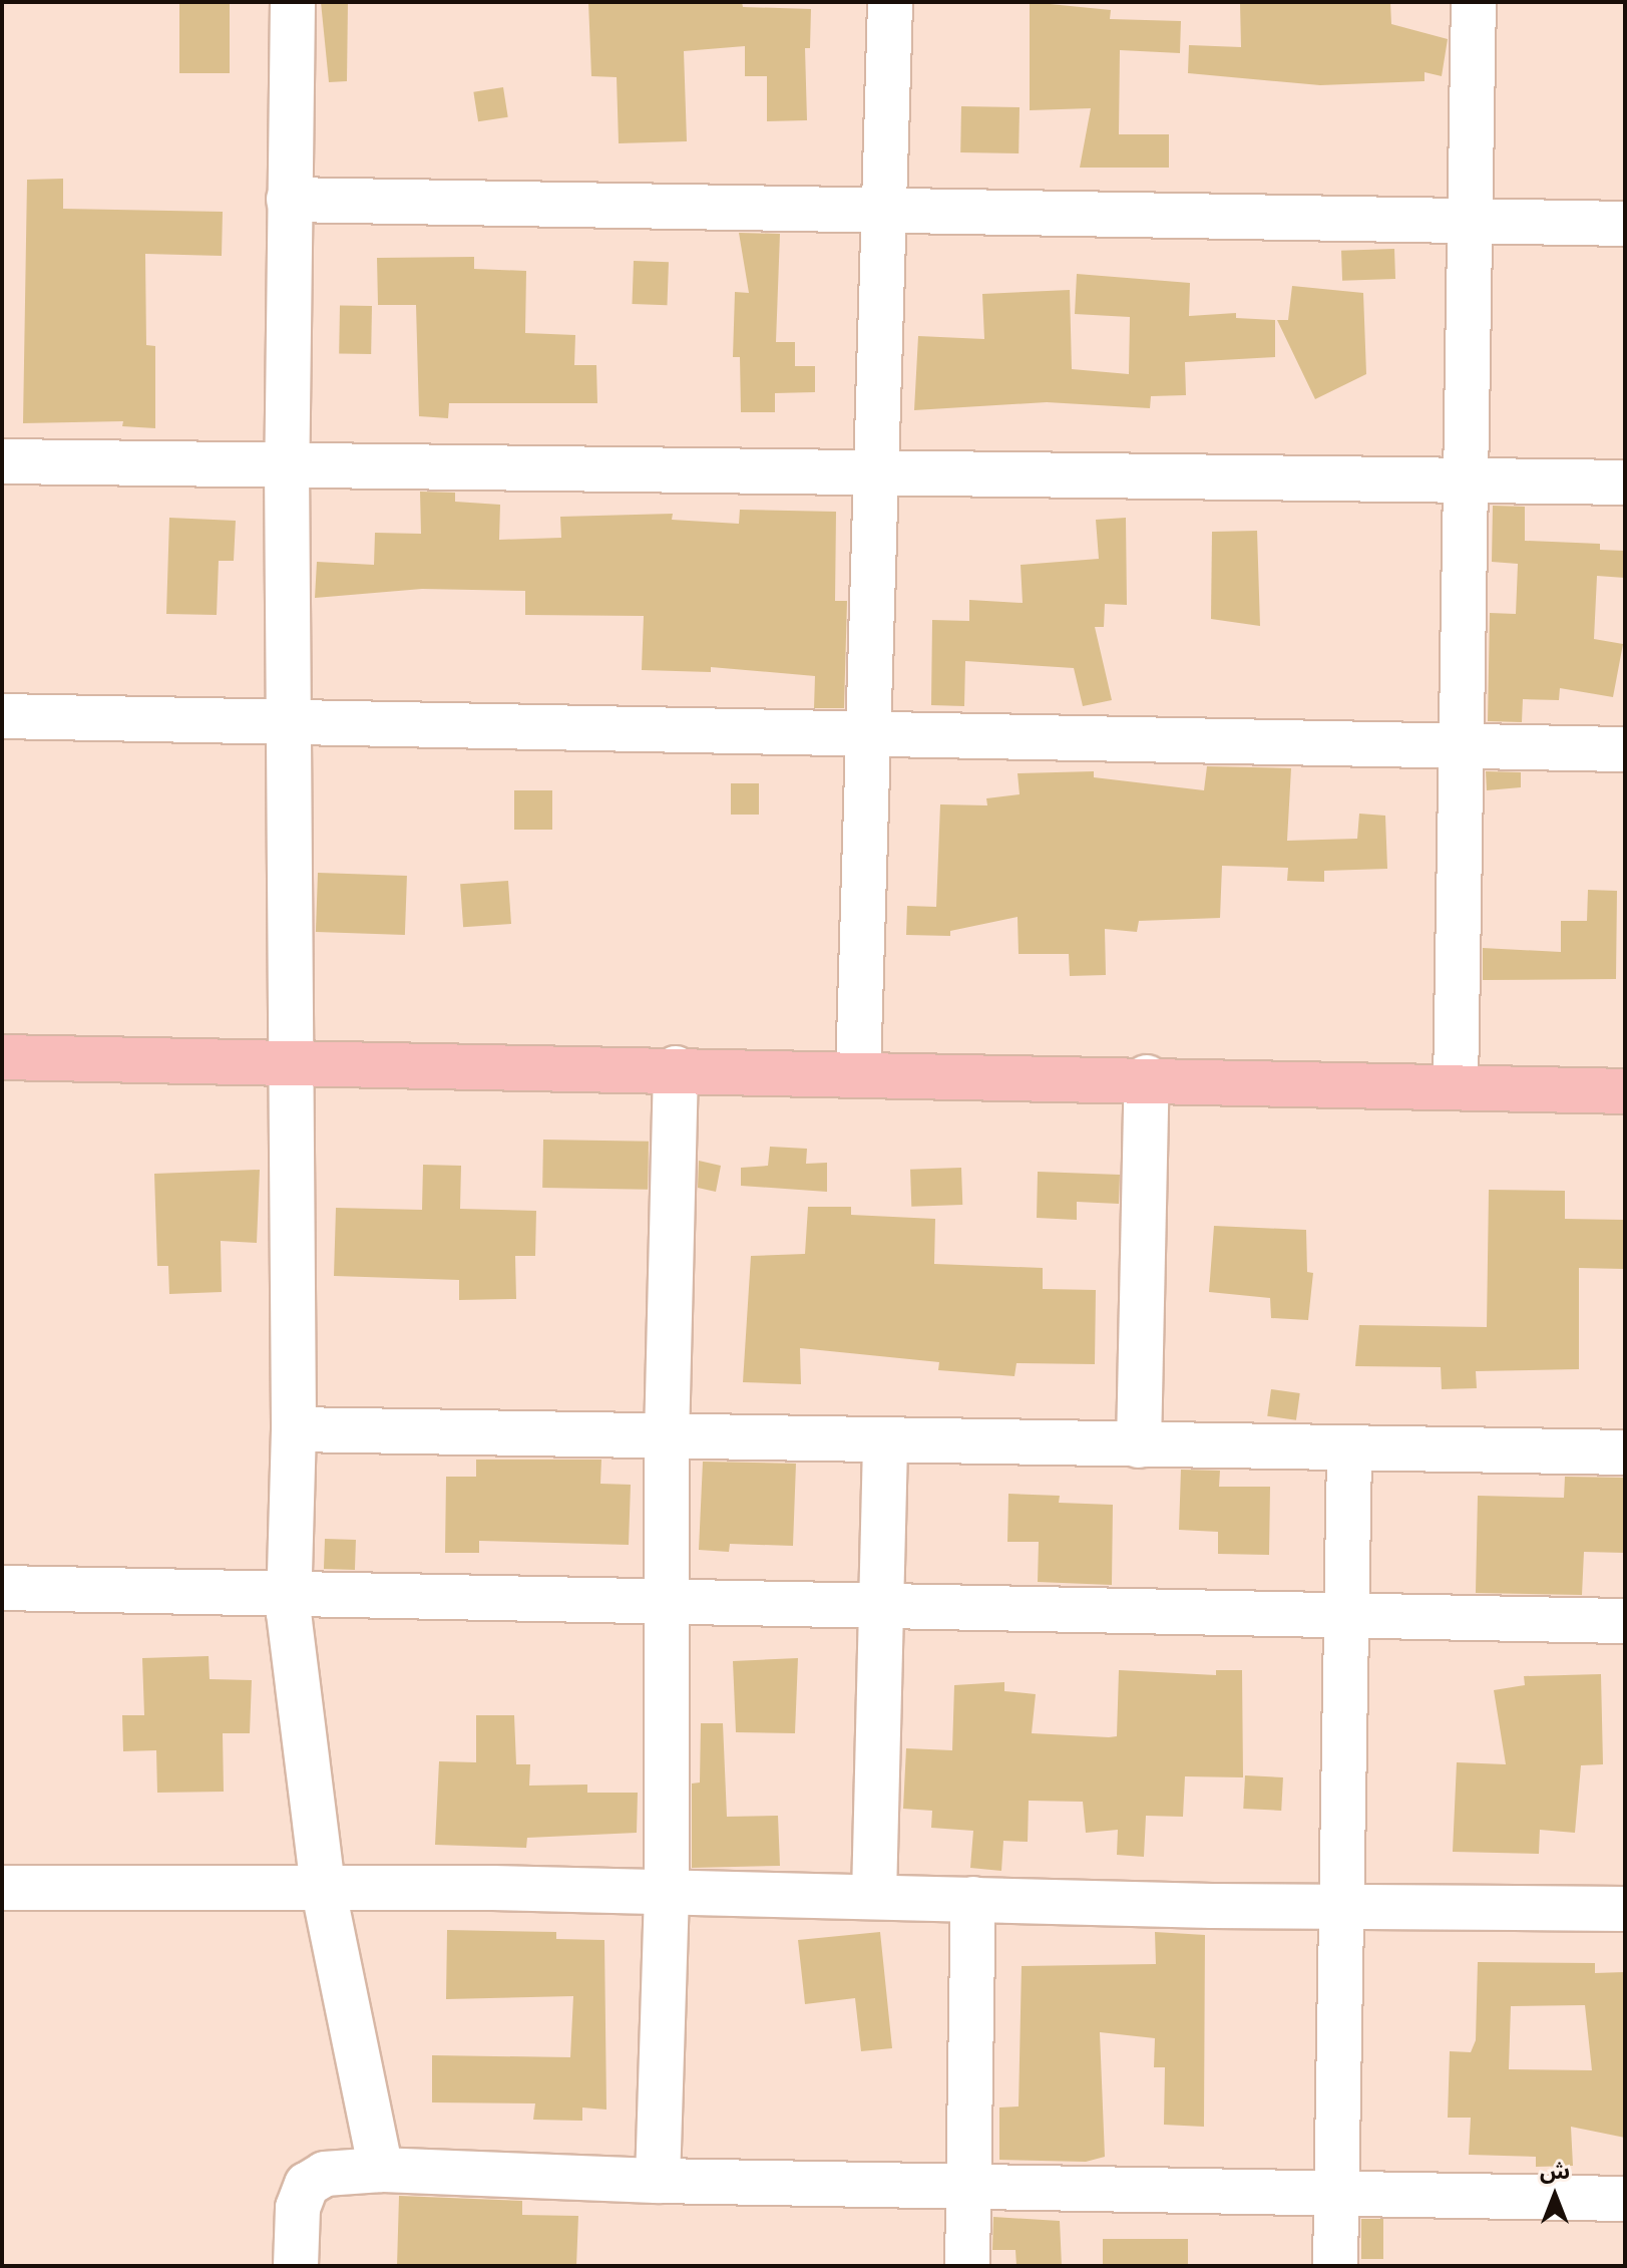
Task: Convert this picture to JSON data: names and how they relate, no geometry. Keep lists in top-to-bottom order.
{
  "north": "top"
}
